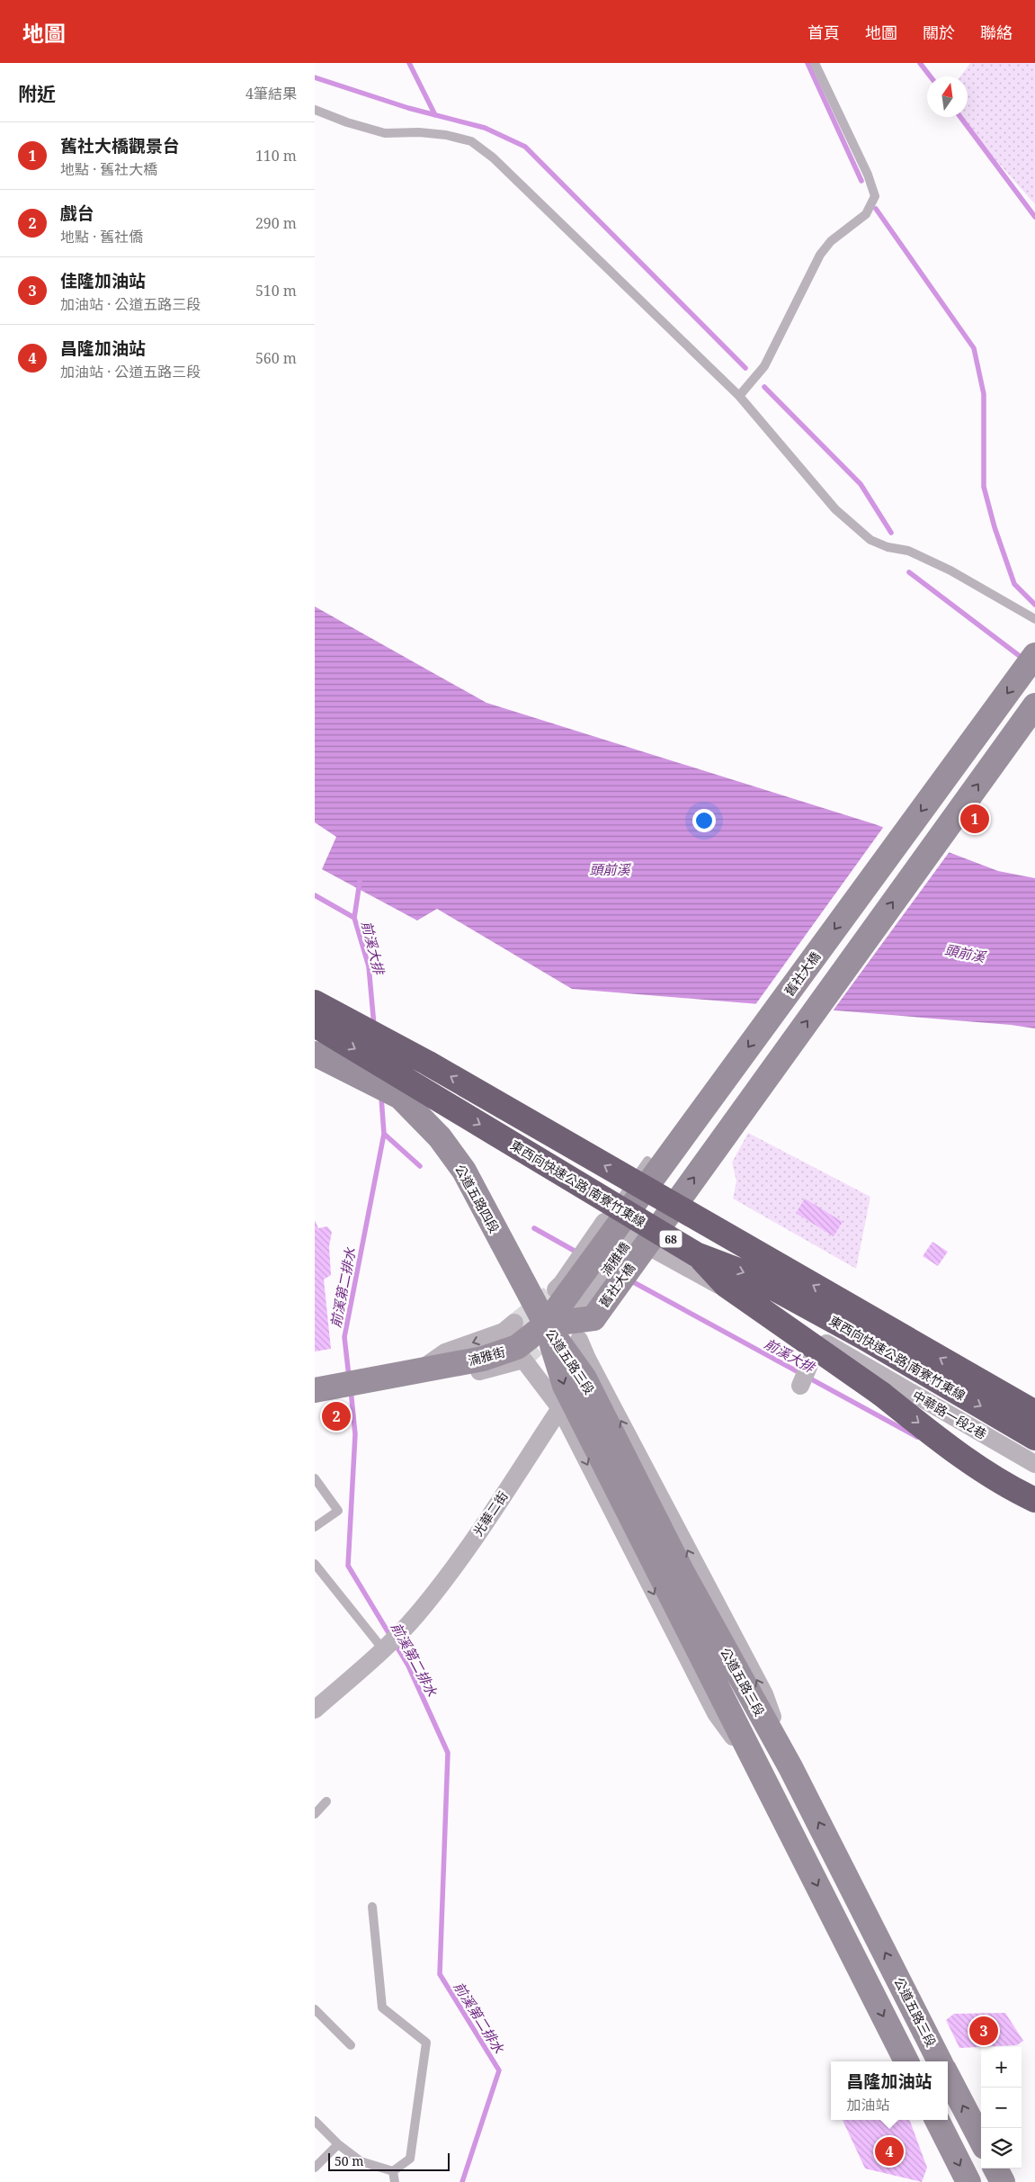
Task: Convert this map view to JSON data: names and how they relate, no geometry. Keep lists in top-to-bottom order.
{
  "streets": {
    "highway": ["東西向快速公路 南寮竹東線", "68"],
    "street": [
      "舊社大橋",
      "公道五路四段",
      "湳雅橋",
      "湳雅街",
      "公道五路三段",
      "中華路一段2巷",
      "光華二街"
    ]
  },
  "crossings": [
    ["舊社大橋", "湳雅街"],
    ["公道五路四段", "湳雅街"],
    ["公道五路四段", "公道五路三段"],
    ["湳雅橋", "湳雅街"],
    ["湳雅橋", "中華路一段2巷"],
    ["湳雅街", "公道五路三段"],
    ["公道五路三段", "光華二街"]
  ],
  "water": ["頭前溪", "前溪大排", "前溪第二排水"],
  "scale_bar": "50 m",
  "north": "top",
  "page": {
    "header": "地圖",
    "nav": [
      "首頁",
      "地圖",
      "關於",
      "聯絡"
    ],
    "heading": ["附近", "4筆結果"],
    "list": [
      {
        "mark": "1",
        "name": "舊社大橋觀景台",
        "note": "地點 · 舊社大橋",
        "value": "110 m"
      },
      {
        "mark": "2",
        "name": "戲台",
        "note": "地點 · 舊社僑",
        "value": "290 m"
      },
      {
        "mark": "3",
        "name": "佳隆加油站",
        "note": "加油站 · 公道五路三段",
        "value": "510 m"
      },
      {
        "mark": "4",
        "name": "昌隆加油站",
        "note": "加油站 · 公道五路三段",
        "value": "560 m"
      }
    ],
    "pins": [
      "1",
      "2",
      "3",
      "4"
    ],
    "map_buttons": ["+", "−"],
    "popup": ["昌隆加油站", "加油站"],
    "scale": "50 m"
  }
}
